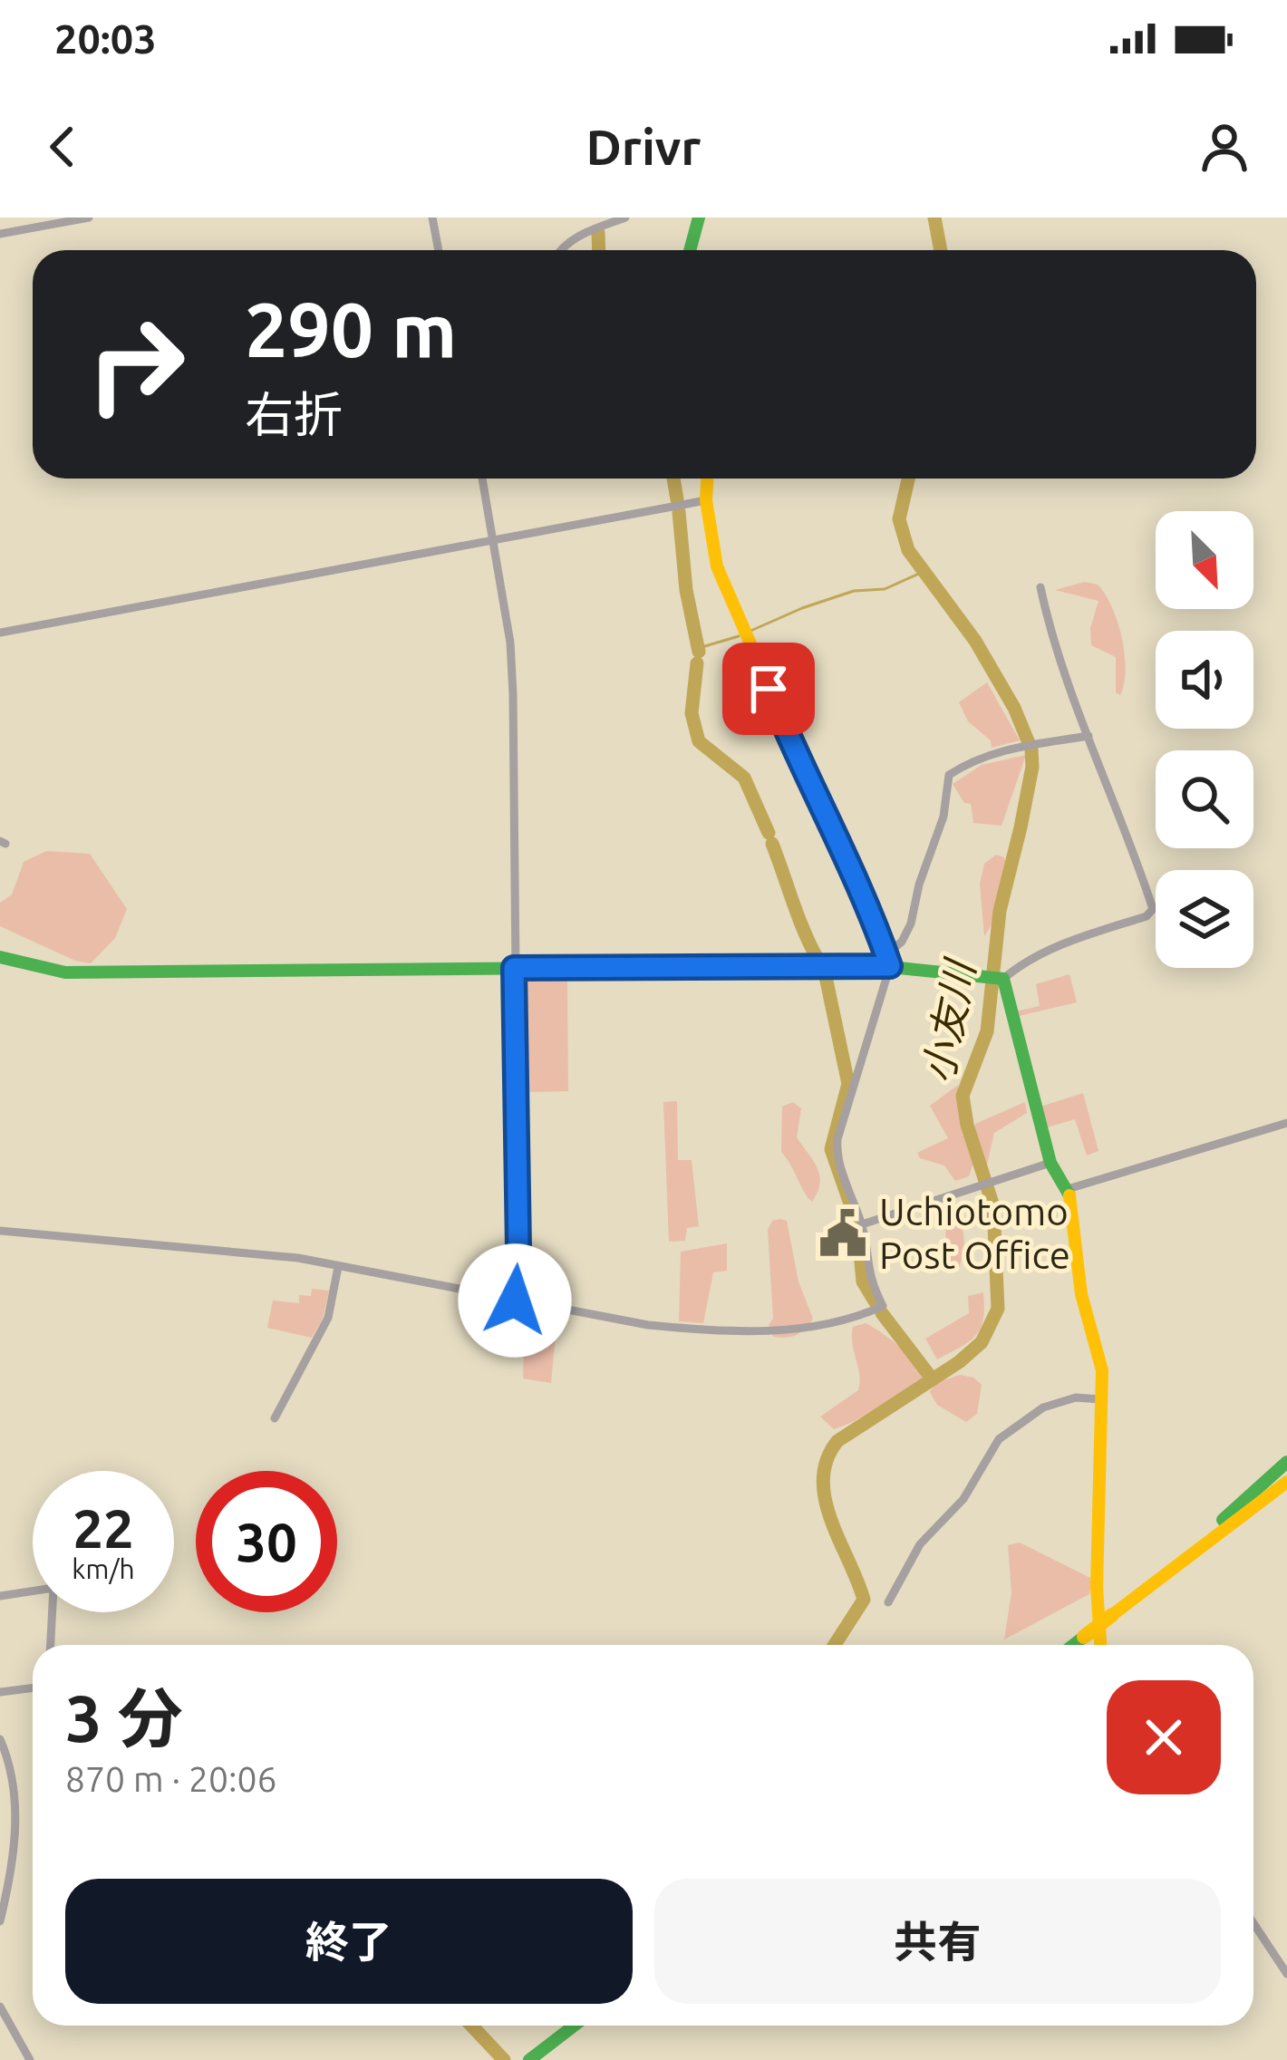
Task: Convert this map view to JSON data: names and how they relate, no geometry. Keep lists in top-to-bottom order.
{
  "water": ["小友川"],
  "places": {
    "public building": ["Uchiotomo Post Office"]
  },
  "north": "bottom right",
  "page": {
    "status": "20:03",
    "header": "Drivr",
    "turn": ["290 m", "右折"],
    "speed": "22 km/h",
    "limit": "30",
    "heading": ["3 分", "870 m · 20:06"],
    "buttons": ["終了", "共有"]
  }
}
